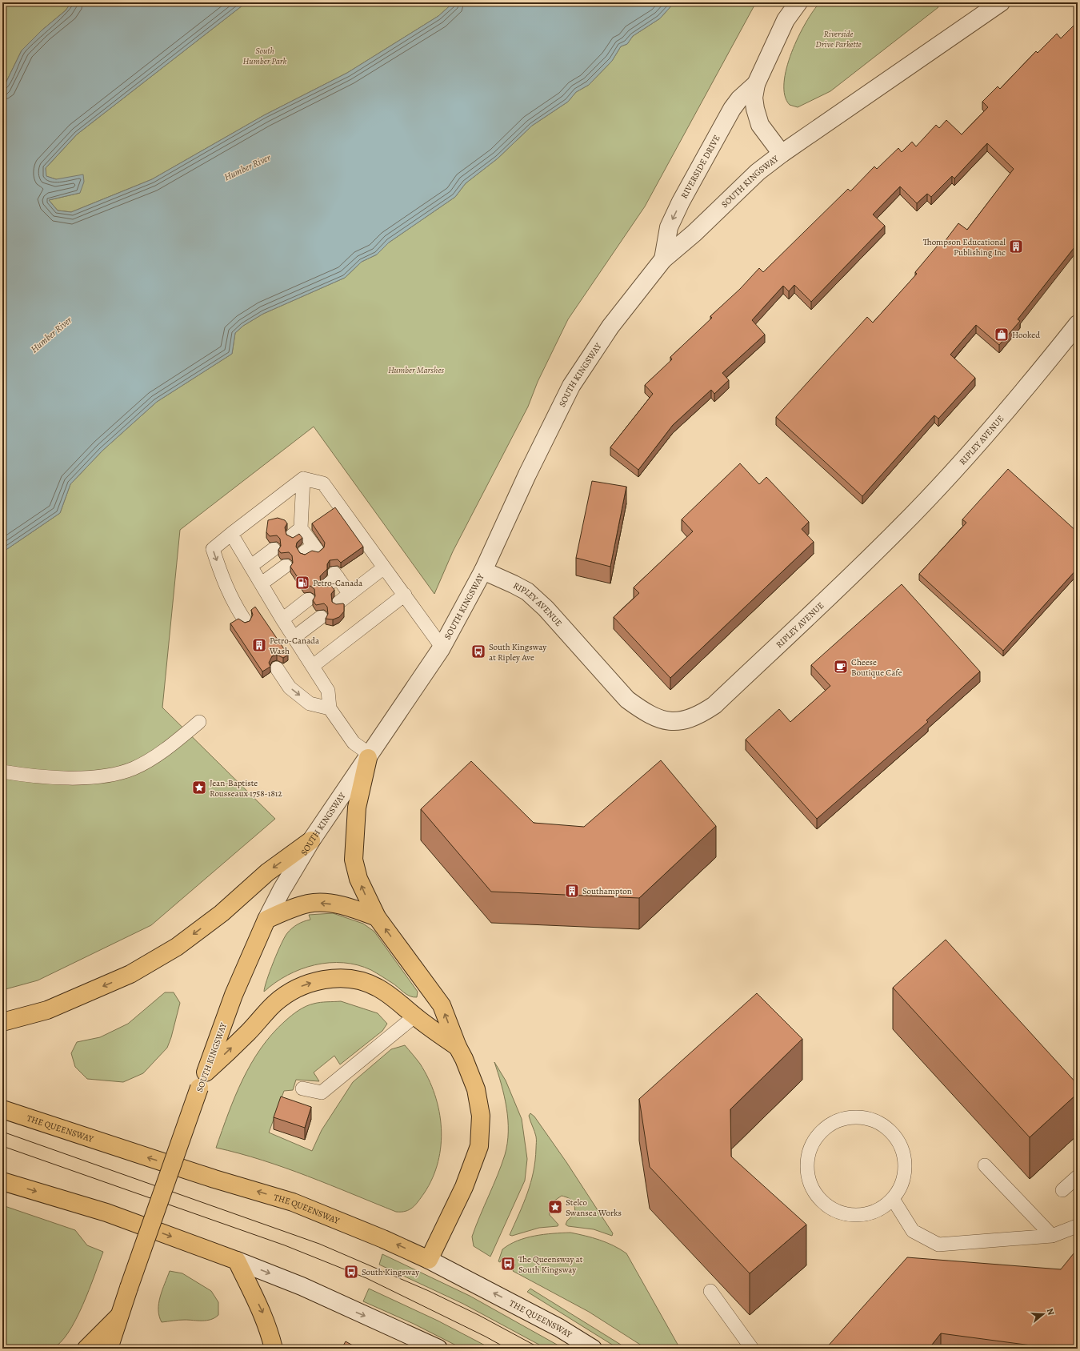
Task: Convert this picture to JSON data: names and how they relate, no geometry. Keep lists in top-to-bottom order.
{
  "streets": {
    "main road": ["SOUTH KINGSWAY", "THE QUEENSWAY"],
    "street": ["RIVERSIDE DRIVE", "RIPLEY AVENUE"]
  },
  "crossings": [
    ["RIVERSIDE DRIVE", "SOUTH KINGSWAY"],
    ["SOUTH KINGSWAY", "RIPLEY AVENUE"]
  ],
  "one_way": ["RIVERSIDE DRIVE"],
  "water": ["Humber River"],
  "parks": ["Riverside Drive Parkette", "South Humber Park", "Humber Marshes"],
  "places": {
    "building": ["Thompson Educational Publishing Inc", "Petro-Canada Wash", "Southampton"],
    "shop": ["Hooked"],
    "fuel station": ["Petro-Canada"],
    "bus stop": ["South Kingsway at Ripley Ave", "The Queensway at South Kingsway", "South Kingsway"],
    "cafe": ["Cheese Boutique Cafe"],
    "place": ["Jean-Baptiste Rousseaux 1758-1812", "Stelco Swansea Works"]
  },
  "north": "right"
}
